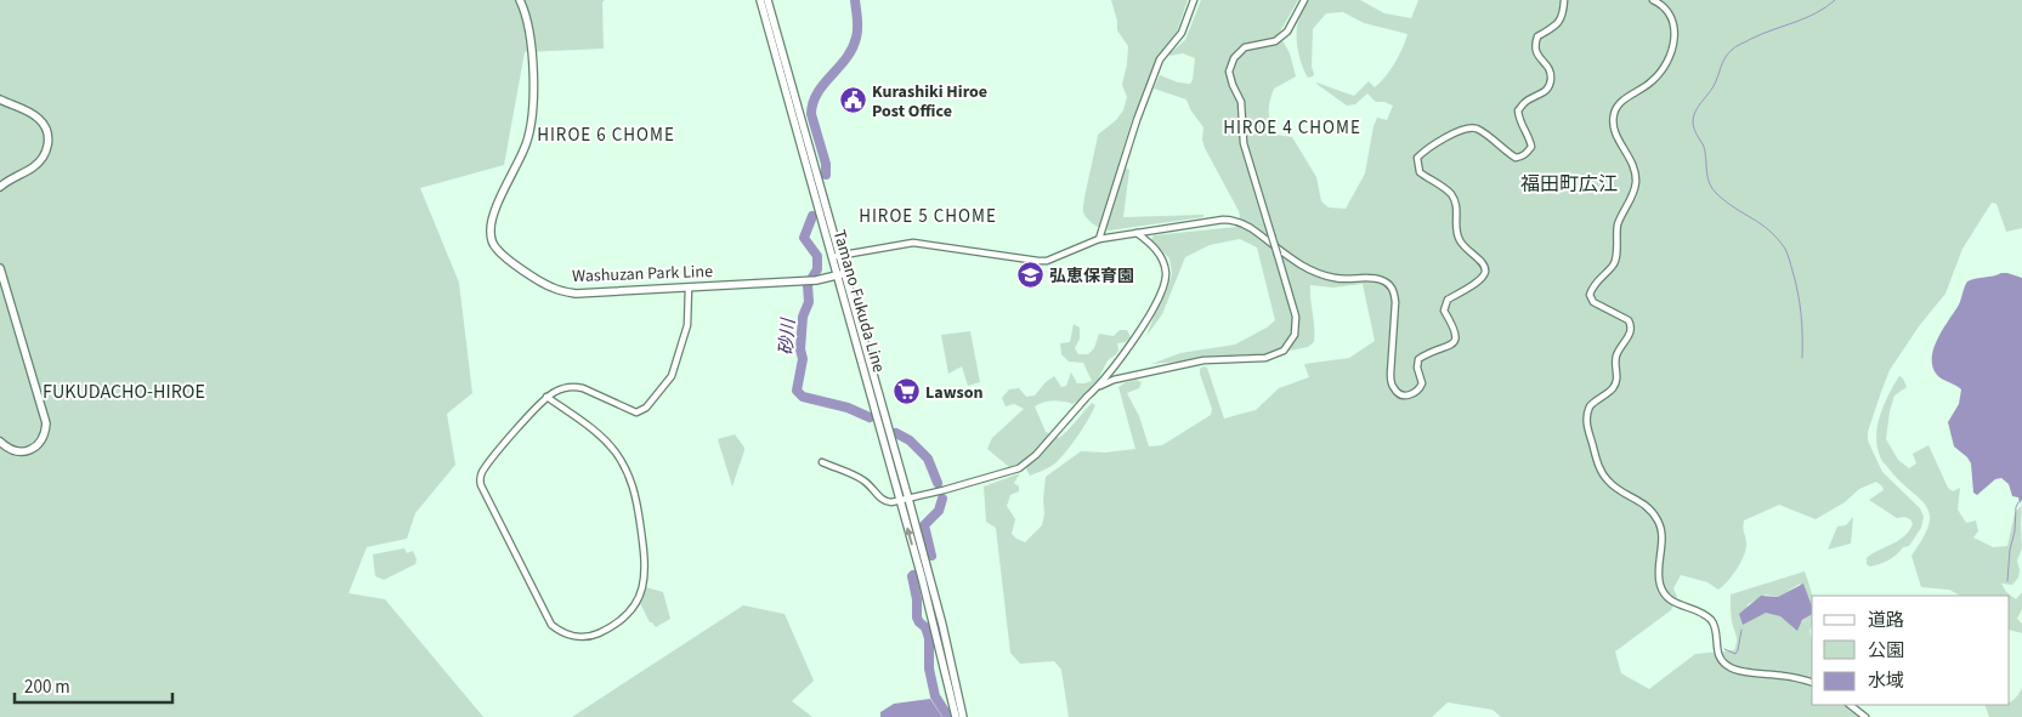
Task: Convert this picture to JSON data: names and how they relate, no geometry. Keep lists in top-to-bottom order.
{
  "streets": {
    "main road": ["Washuzan Park Line", "Tamano Fukuda Line"]
  },
  "crossings": [
    ["Washuzan Park Line", "Tamano Fukuda Line"]
  ],
  "districts": [
    "HIROE 4 CHOME",
    "HIROE 6 CHOME",
    "福田町広江",
    "HIROE 5 CHOME",
    "FUKUDACHO-HIROE"
  ],
  "water": ["砂川"],
  "places": {
    "public building": ["Kurashiki Hiroe Post Office"],
    "school or university": ["弘恵保育園"],
    "supermarket": ["Lawson"]
  },
  "legend": ["道路", "公園", "水域"],
  "scale_bar": "200 m"
}
